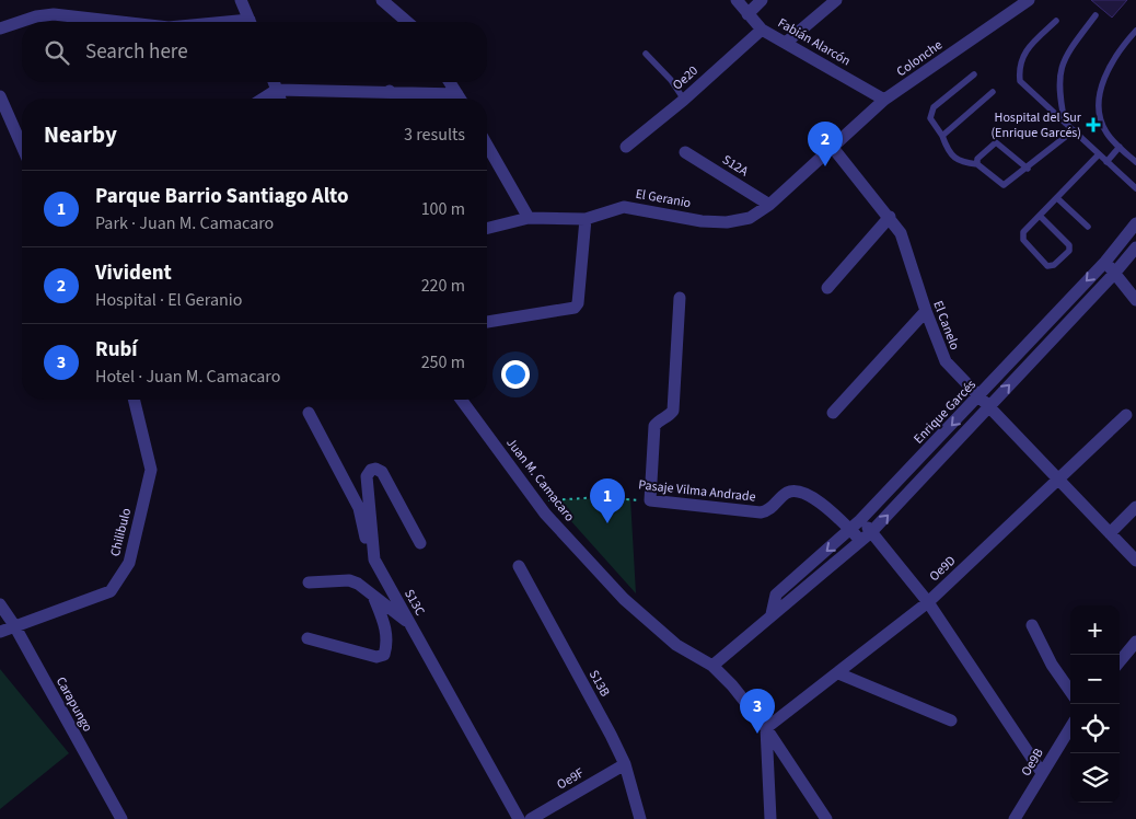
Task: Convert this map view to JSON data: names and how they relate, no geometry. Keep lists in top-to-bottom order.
{
  "streets": {
    "street": [
      "Fabián Alarcón",
      "Colonche",
      "Oe20",
      "S12A",
      "El Geranio",
      "El Canelo",
      "Enrique Garcés",
      "Juan M. Camacaro",
      "Pasaje Vilma Andrade",
      "Chilibulo",
      "Oe9D",
      "S13C",
      "S13B",
      "Carapungo",
      "Oe9B",
      "Oe9F"
    ]
  },
  "crossings": [
    ["Fabián Alarcón", "Colonche"],
    ["Fabián Alarcón", "Oe20"],
    ["Colonche", "El Geranio"],
    ["Colonche", "El Canelo"],
    ["S12A", "El Geranio"],
    ["El Geranio", "El Canelo"],
    ["El Canelo", "Enrique Garcés"],
    ["El Canelo", "Oe9D"],
    ["Enrique Garcés", "Juan M. Camacaro"],
    ["Enrique Garcés", "Pasaje Vilma Andrade"],
    ["Juan M. Camacaro", "Pasaje Vilma Andrade"],
    ["Juan M. Camacaro", "Oe9D"],
    ["Chilibulo", "Carapungo"],
    ["S13B", "Oe9F"]
  ],
  "places": {
    "health": ["Hospital del Sur (Enrique Garcés)"]
  },
  "page": {
    "search": "Search here",
    "heading": ["Nearby", "3 results"],
    "pins": ["2", "1", "3"],
    "list": [
      {
        "mark": "1",
        "name": "Parque Barrio Santiago Alto",
        "note": "Park · Juan M. Camacaro",
        "value": "100 m"
      },
      {
        "mark": "2",
        "name": "Vivident",
        "note": "Hospital · El Geranio",
        "value": "220 m"
      },
      {
        "mark": "3",
        "name": "Rubí",
        "note": "Hotel · Juan M. Camacaro",
        "value": "250 m"
      }
    ],
    "map_buttons": ["+", "−"]
  }
}
